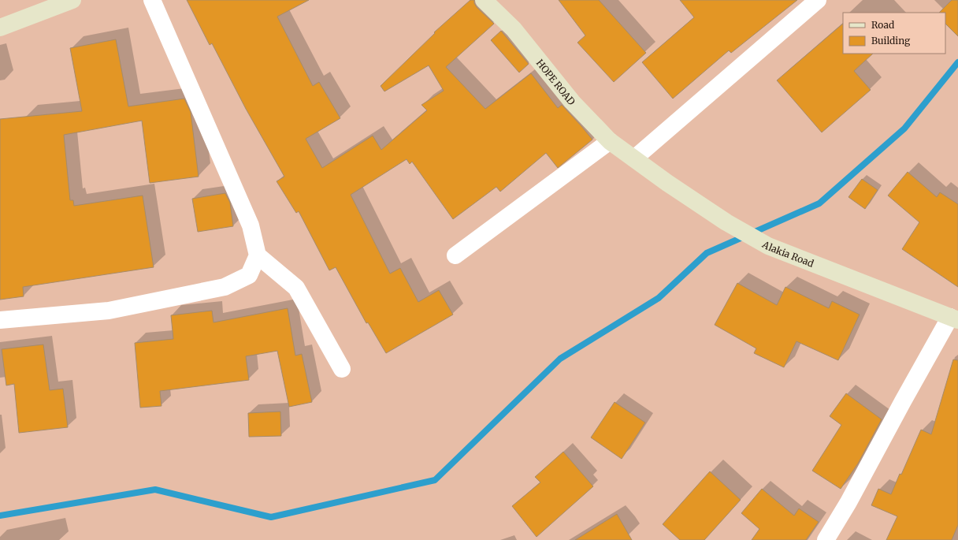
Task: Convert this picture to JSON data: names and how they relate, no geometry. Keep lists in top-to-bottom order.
{
  "streets": {
    "street": ["HOPE ROAD", "Alakia Road"]
  },
  "crossings": [
    ["HOPE ROAD", "Alakia Road"]
  ],
  "legend": ["Road", "Building"]
}
